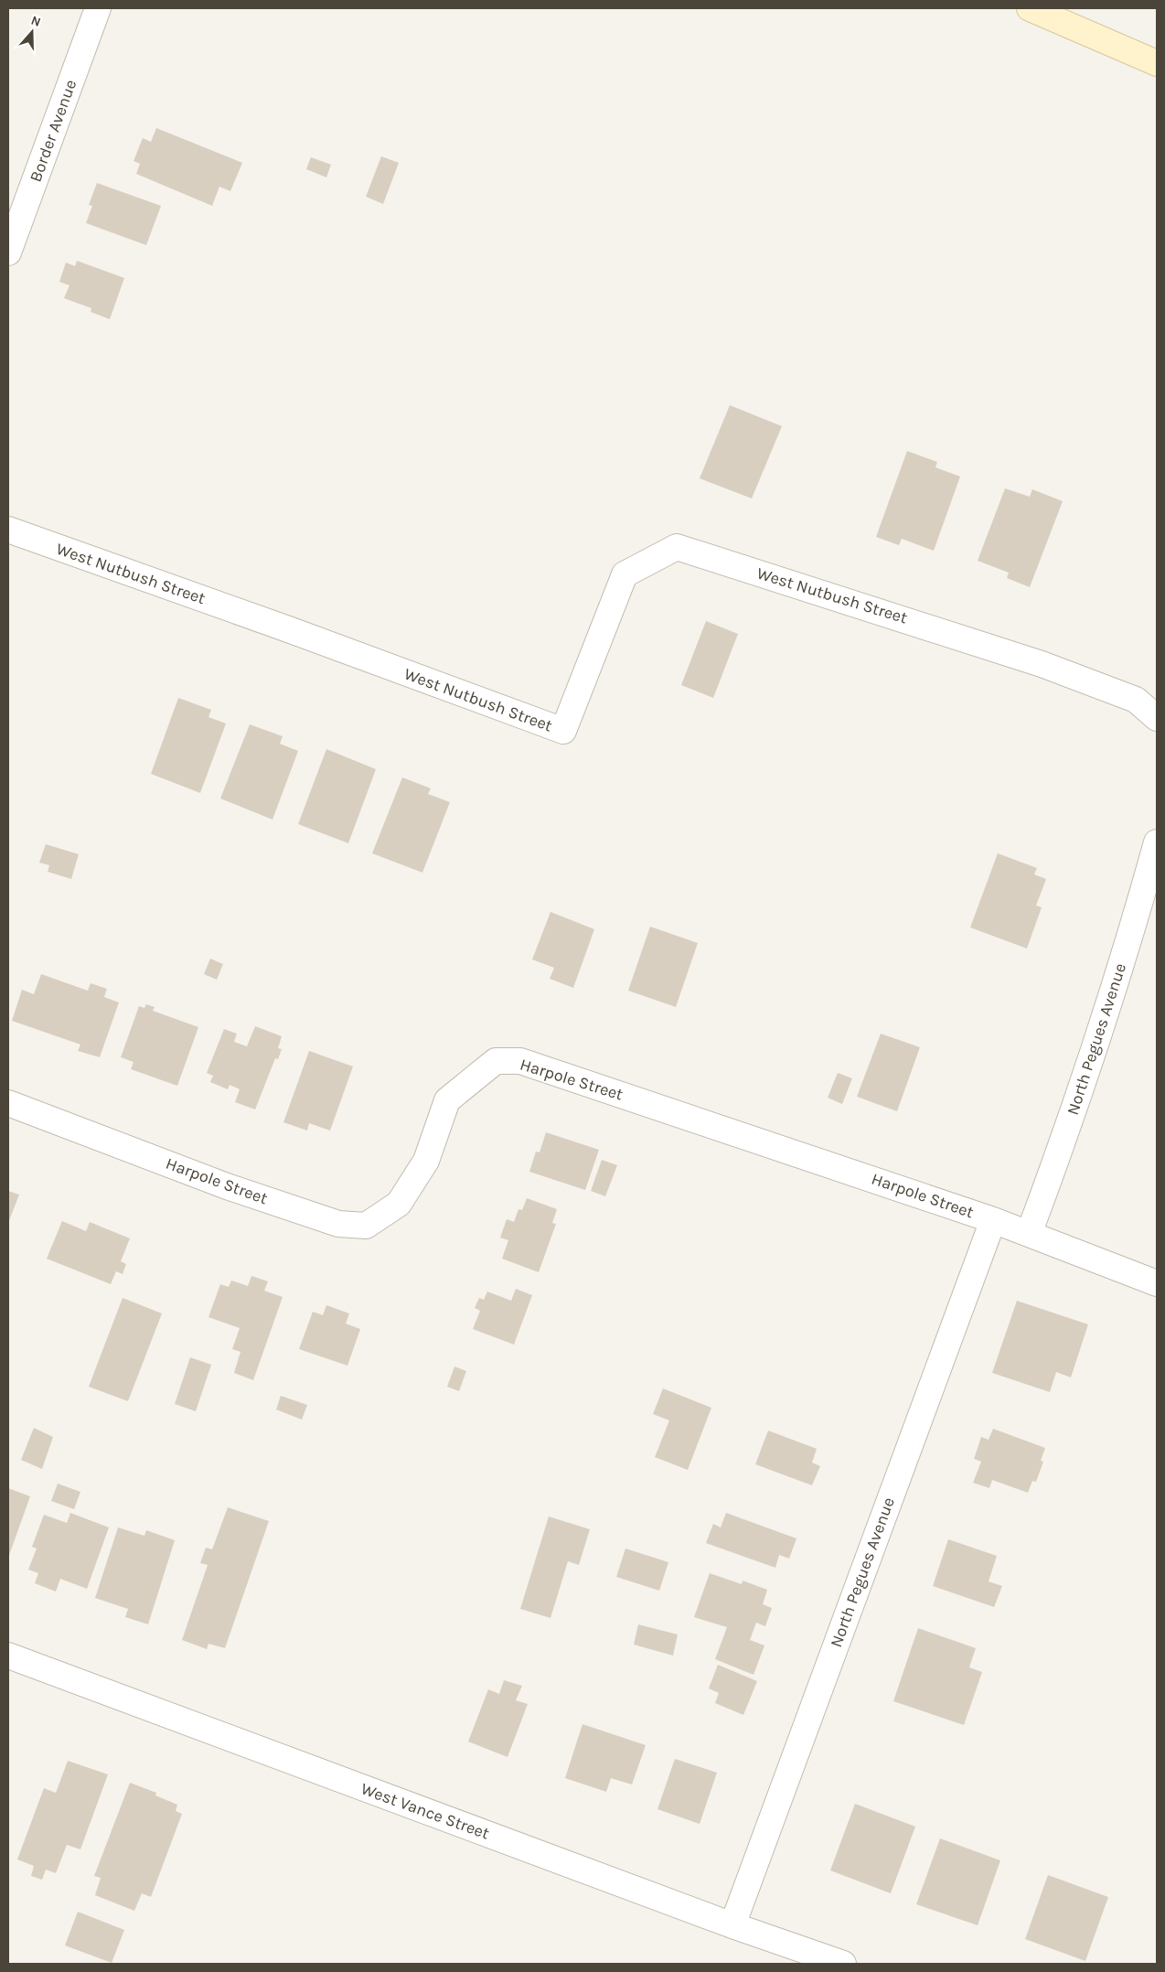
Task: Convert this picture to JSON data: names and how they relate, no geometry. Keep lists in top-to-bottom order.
{
  "streets": {
    "street": [
      "Border Avenue",
      "West Nutbush Street",
      "North Pegues Avenue",
      "Harpole Street",
      "West Vance Street"
    ]
  },
  "crossings": [
    ["North Pegues Avenue", "Harpole Street"],
    ["North Pegues Avenue", "West Vance Street"]
  ],
  "north": "top"
}
